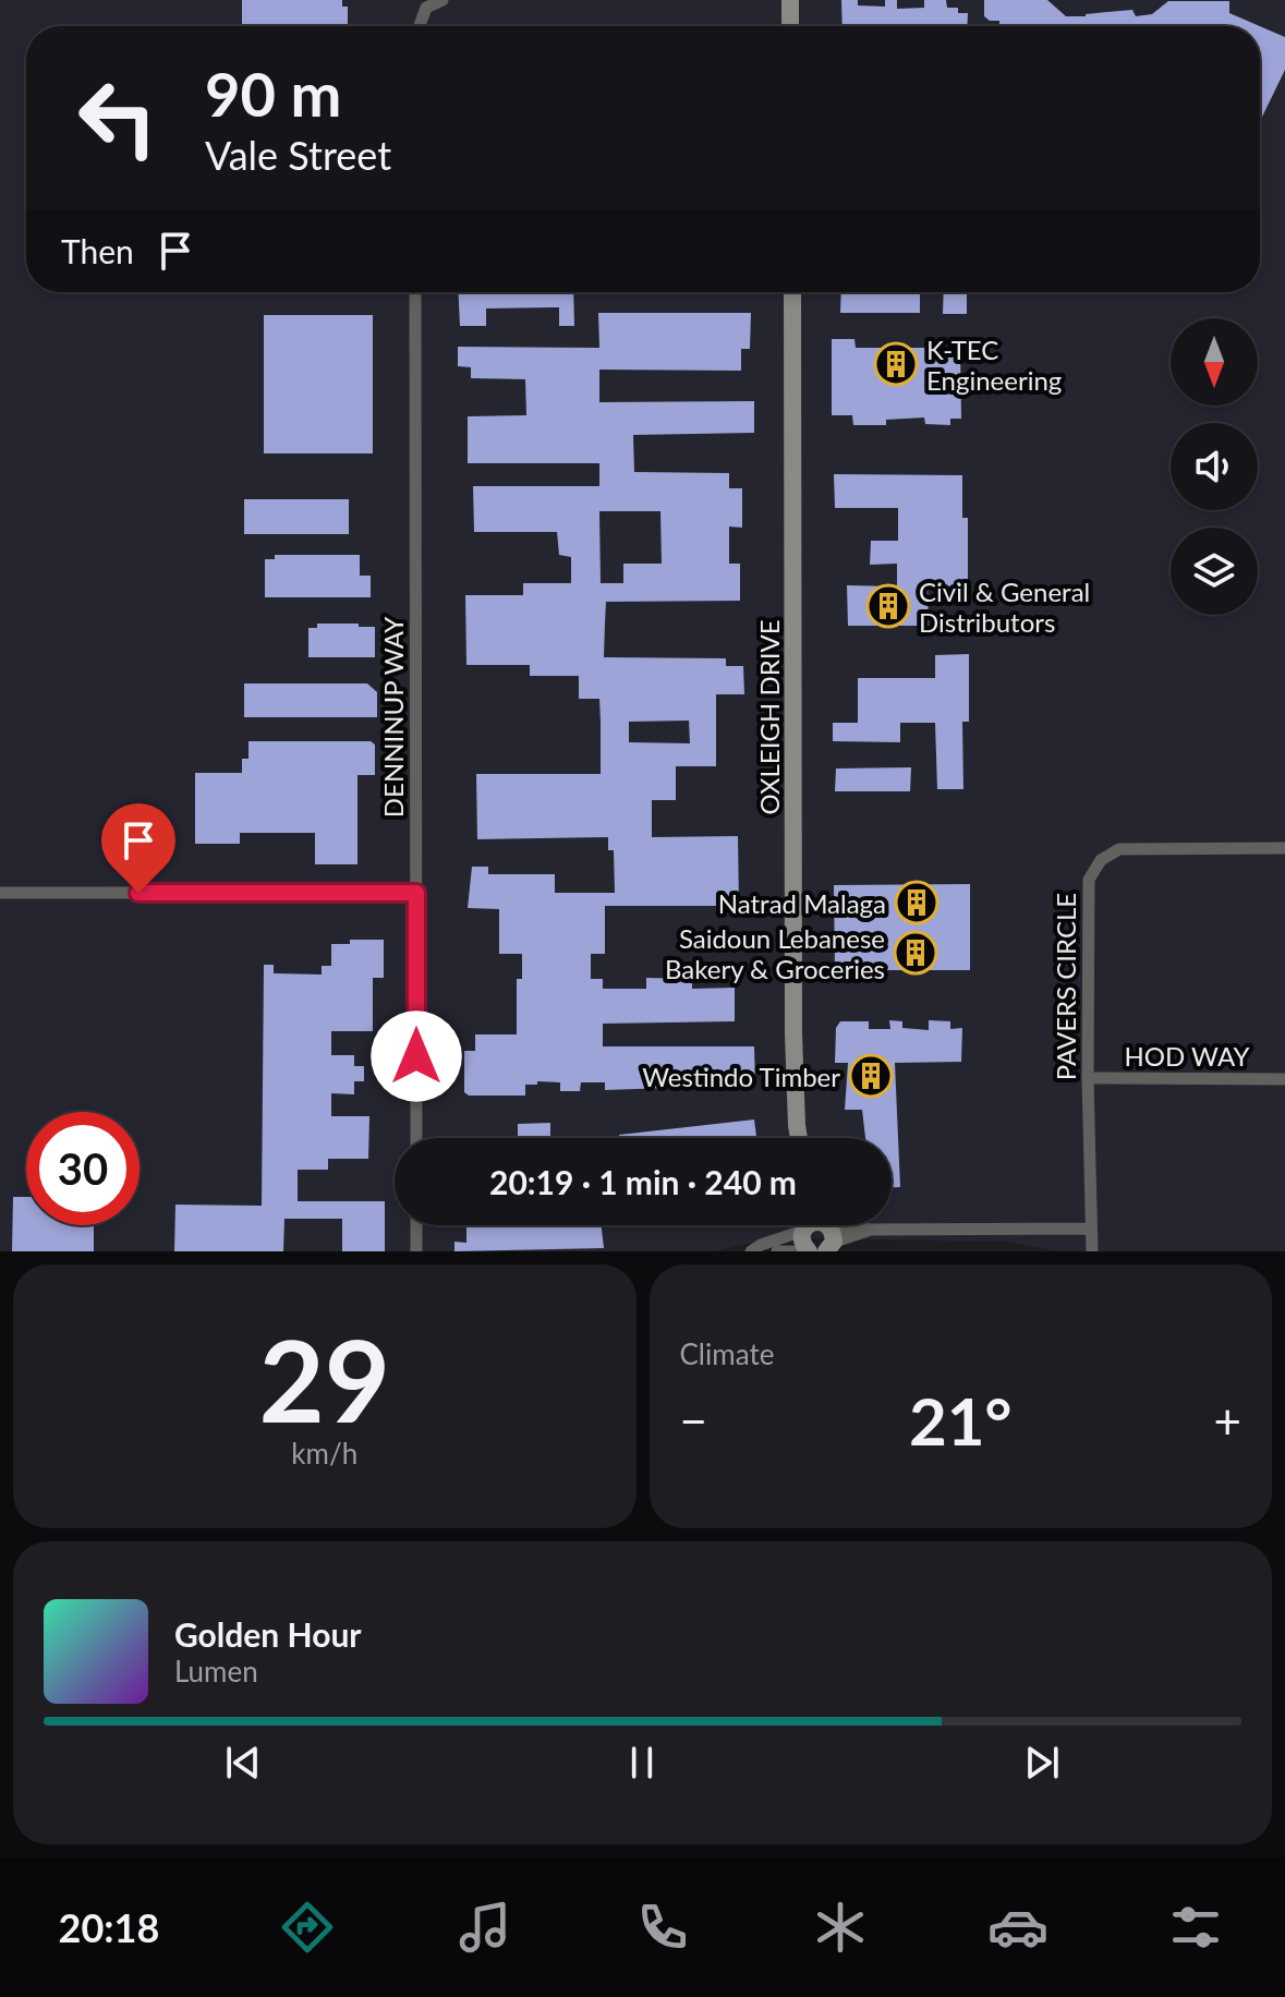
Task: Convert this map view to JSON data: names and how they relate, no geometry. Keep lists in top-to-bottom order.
{
  "streets": {
    "street": [
      "DENNINUP WAY",
      "OXLEIGH DRIVE",
      "PAVERS CIRCLE",
      "HOD WAY"
    ]
  },
  "crossings": [
    ["PAVERS CIRCLE", "HOD WAY"]
  ],
  "places": {
    "building": [
      "K-TEC Engineering",
      "Civil & General Distributors",
      "Natrad Malaga",
      "Saidoun Lebanese Bakery & Groceries",
      "Westindo Timber"
    ]
  },
  "north": "bottom",
  "page": {
    "turn": ["90 m", "Vale Street"],
    "then": "Then",
    "limit": "30",
    "trip": "20:19 · 1 min · 240 m",
    "tile": [
      ["29", "km/h"],
      "Climate"
    ],
    "heat": ["−", "21°", "+"],
    "song": ["Golden Hour", "Lumen"],
    "tabs": "20:18"
  }
}
